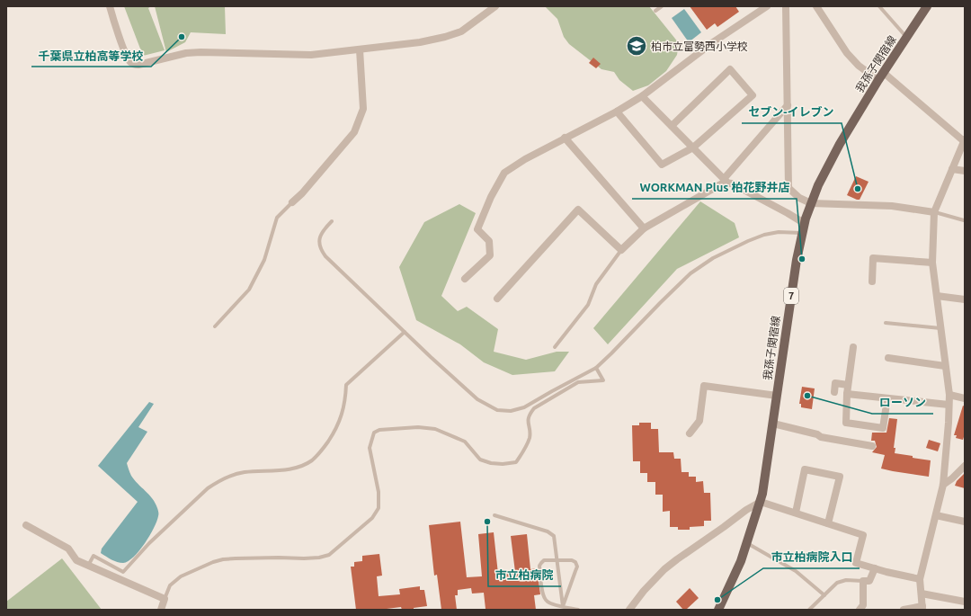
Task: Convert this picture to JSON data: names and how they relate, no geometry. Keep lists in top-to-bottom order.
{
  "streets": {
    "main road": ["我孫子関宿線", "7"]
  },
  "places": {
    "other": [
      "千葉県立柏高等学校",
      "セブン-イレブン",
      "WORKMAN Plus 柏花野井店",
      "ローソン",
      "市立柏病院",
      "市立柏病院入口"
    ],
    "school or university": ["柏市立富勢西小学校"]
  }
}
